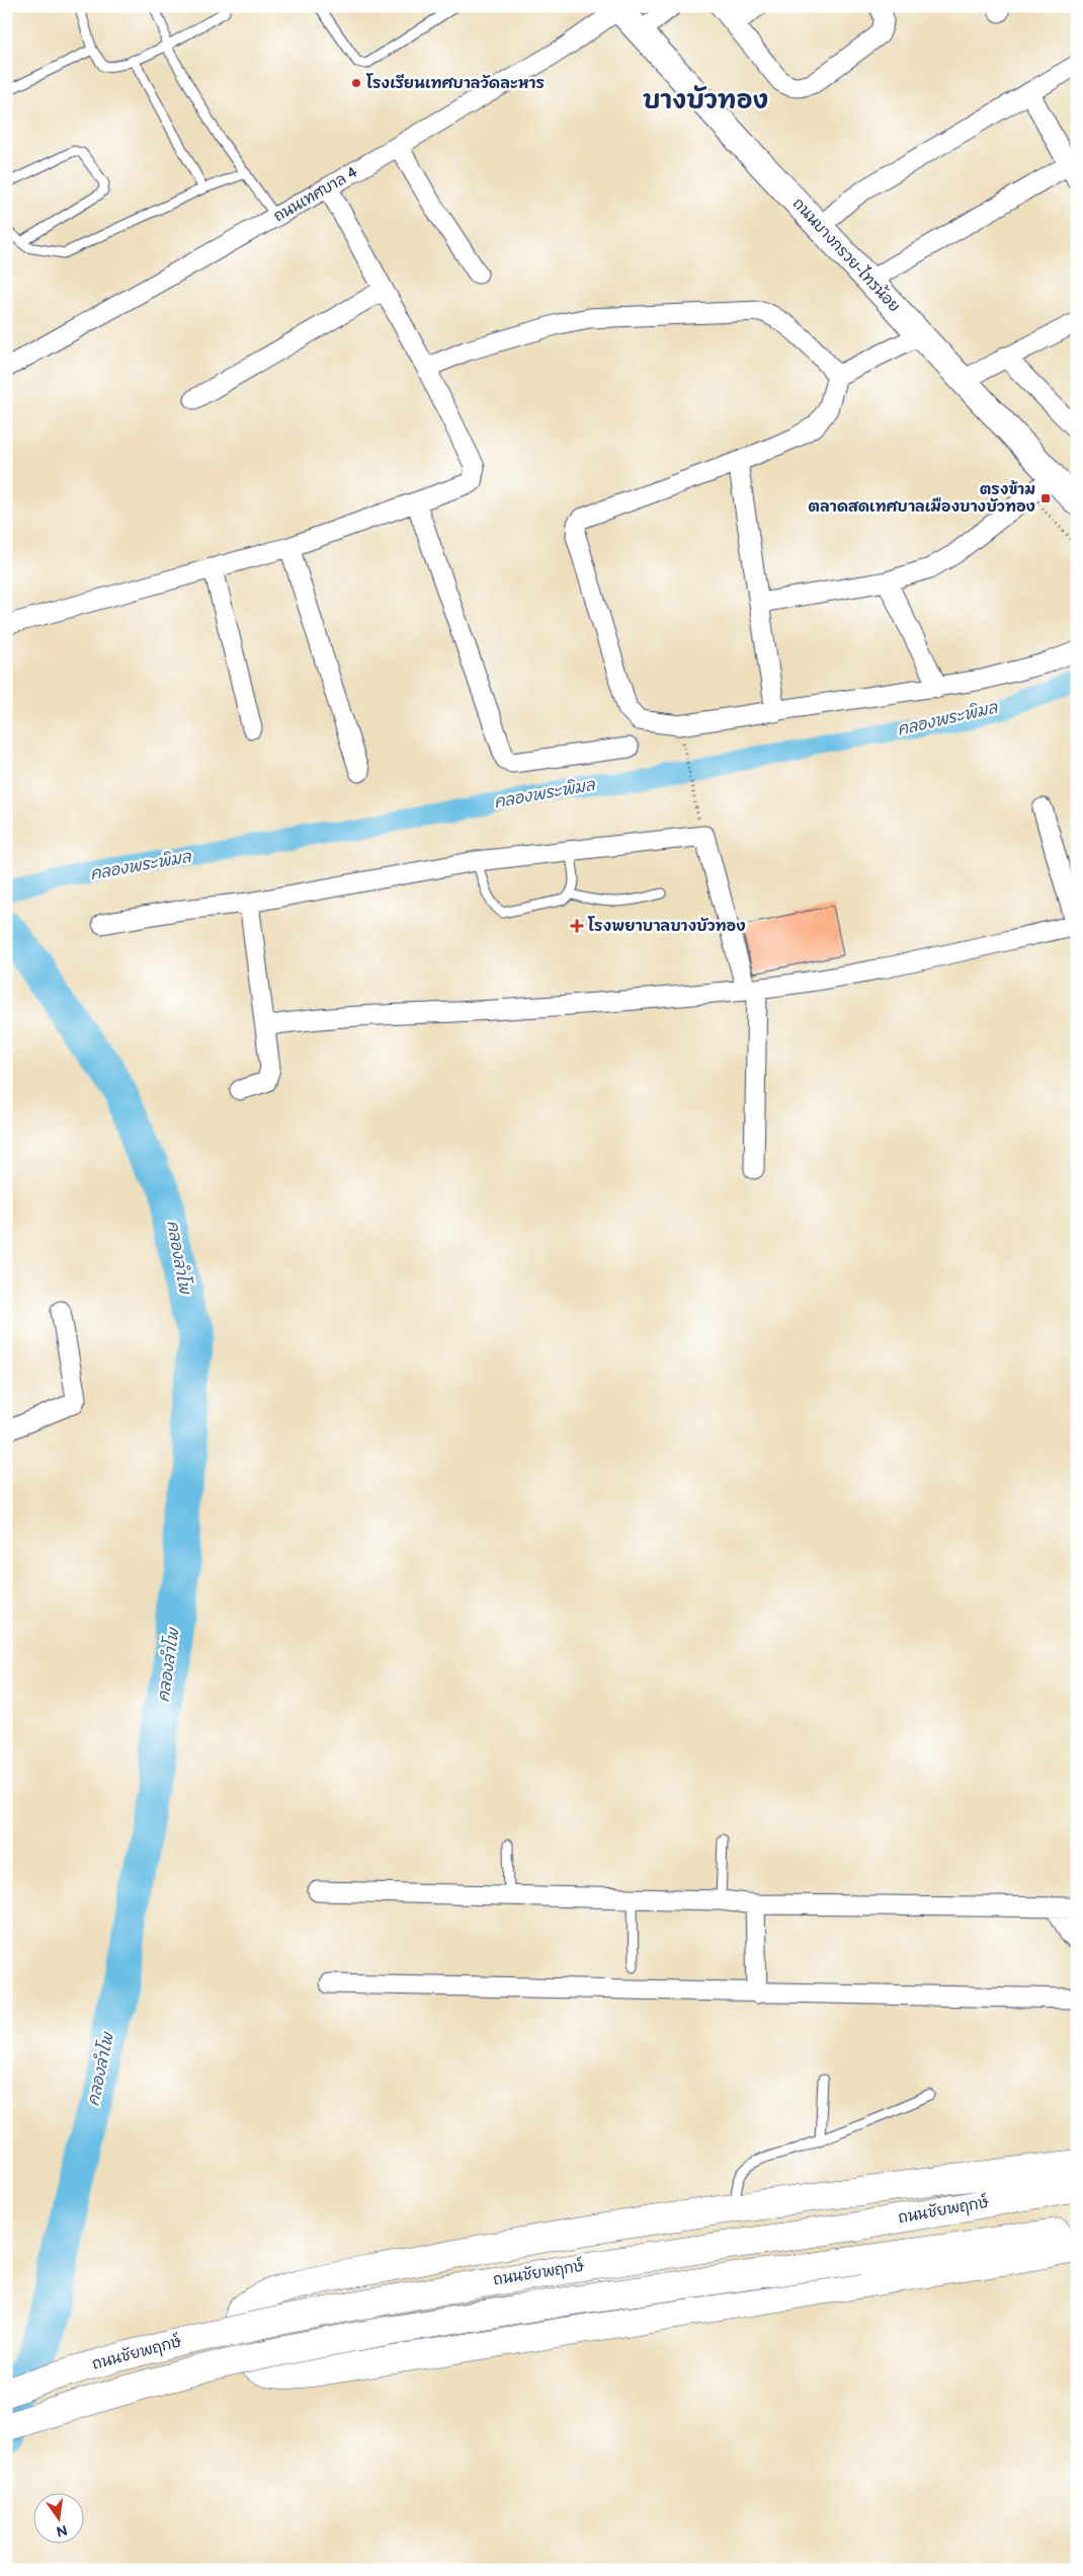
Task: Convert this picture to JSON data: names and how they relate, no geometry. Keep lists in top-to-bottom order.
{
  "streets": {
    "main road": ["ถนนบางกรวย-ไทรน้อย", "ถนนชัยพฤกษ์"],
    "street": ["ถนนเทศบาล 4"]
  },
  "crossings": [
    ["ถนนเทศบาล 4", "ถนนบางกรวย-ไทรน้อย"]
  ],
  "districts": ["บางบัวทอง"],
  "water": ["คลองพระพิมล", "คลองลำโพ"],
  "places": {
    "other": ["โรงเรียนเทศบาลวัดละหาร"],
    "transit": ["ตรงข้าม ตลาดสดเทศบาลเมืองบางบัวทอง"],
    "health": ["โรงพยาบาลบางบัวทอง"]
  },
  "north": "bottom"
}
